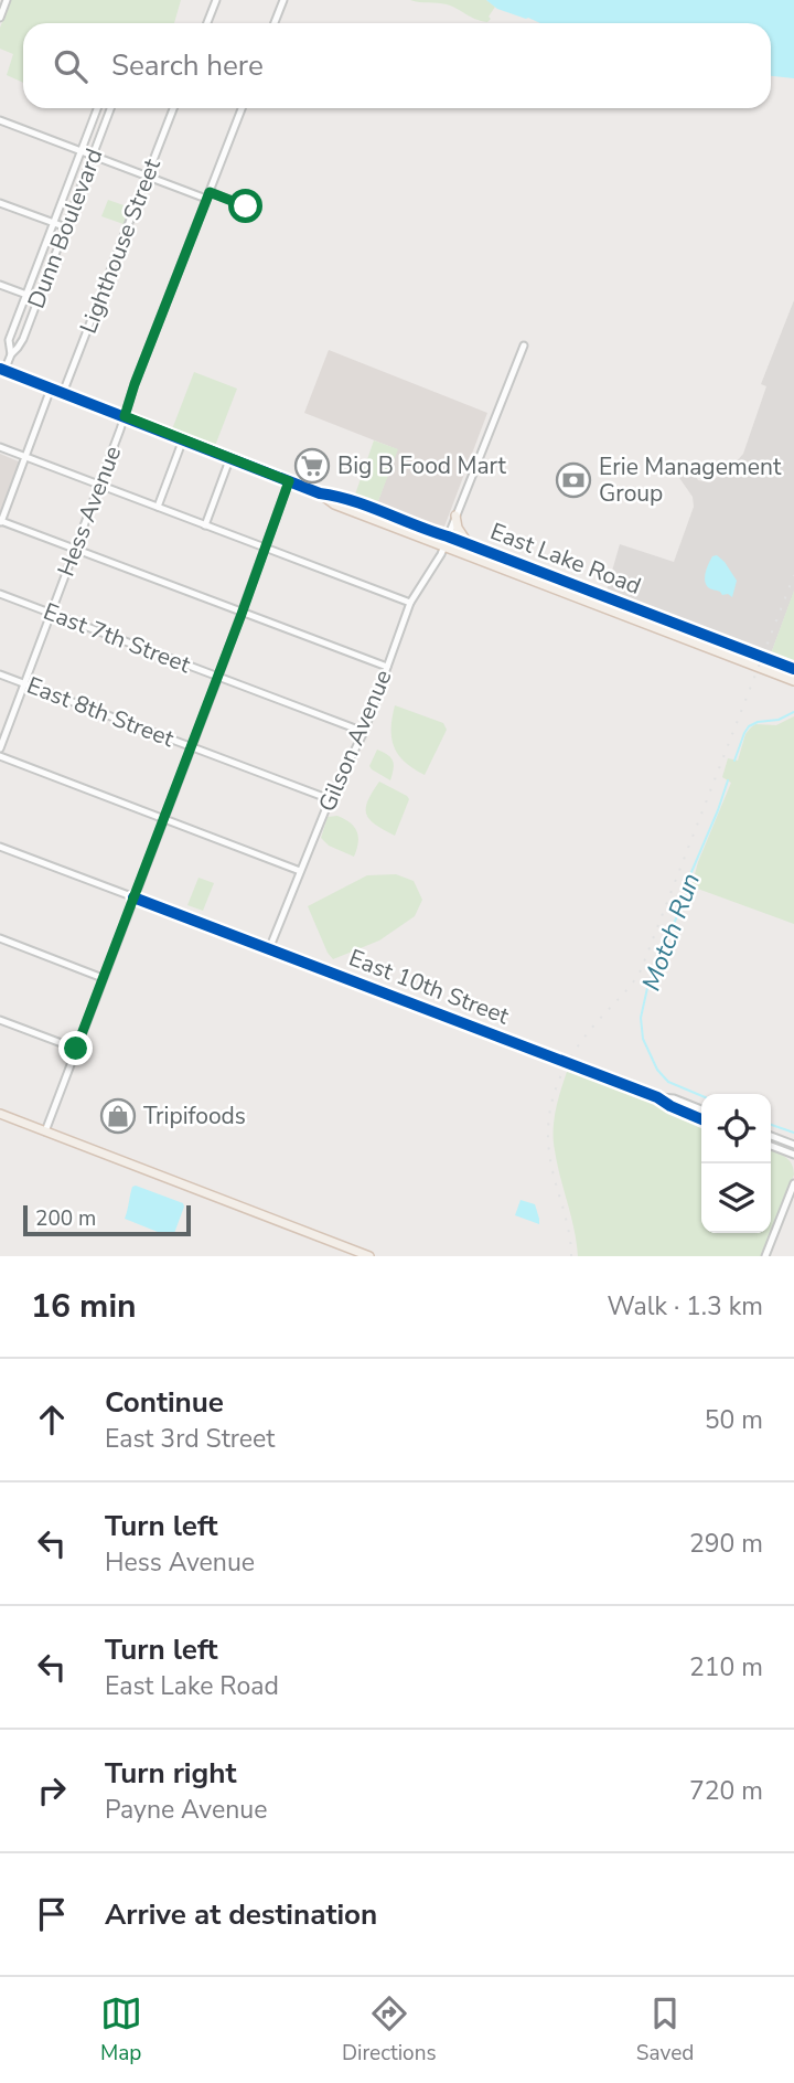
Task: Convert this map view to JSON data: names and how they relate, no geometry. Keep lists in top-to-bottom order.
{
  "streets": {
    "main road": ["East Lake Road"],
    "street": [
      "Dunn Boulevard",
      "Lighthouse Street",
      "Hess Avenue",
      "East 7th Street",
      "East 8th Street",
      "Gilson Avenue",
      "East 10th Street"
    ]
  },
  "crossings": [
    ["Dunn Boulevard", "East Lake Road"],
    ["Lighthouse Street", "East Lake Road"],
    ["Hess Avenue", "East Lake Road"],
    ["Hess Avenue", "East 7th Street"],
    ["Hess Avenue", "East 8th Street"],
    ["East Lake Road", "Gilson Avenue"],
    ["East 7th Street", "Gilson Avenue"],
    ["East 8th Street", "Gilson Avenue"],
    ["Gilson Avenue", "East 10th Street"]
  ],
  "water": ["Motch Run"],
  "places": {
    "supermarket": ["Big B Food Mart"],
    "bank": ["Erie Management Group"],
    "shop": ["Tripifoods"]
  },
  "scale_bar": "200 m",
  "page": {
    "search": "Search here",
    "scale": "200 m",
    "heading": ["16 min", "Walk · 1.3 km"],
    "list": [
      ["Continue", "East 3rd Street", "50 m"],
      ["Turn left", "Hess Avenue", "290 m"],
      ["Turn left", "East Lake Road", "210 m"],
      ["Turn right", "Payne Avenue", "720 m"],
      "Arrive at destination"
    ],
    "nav": ["Map", "Directions", "Saved"]
  }
}
